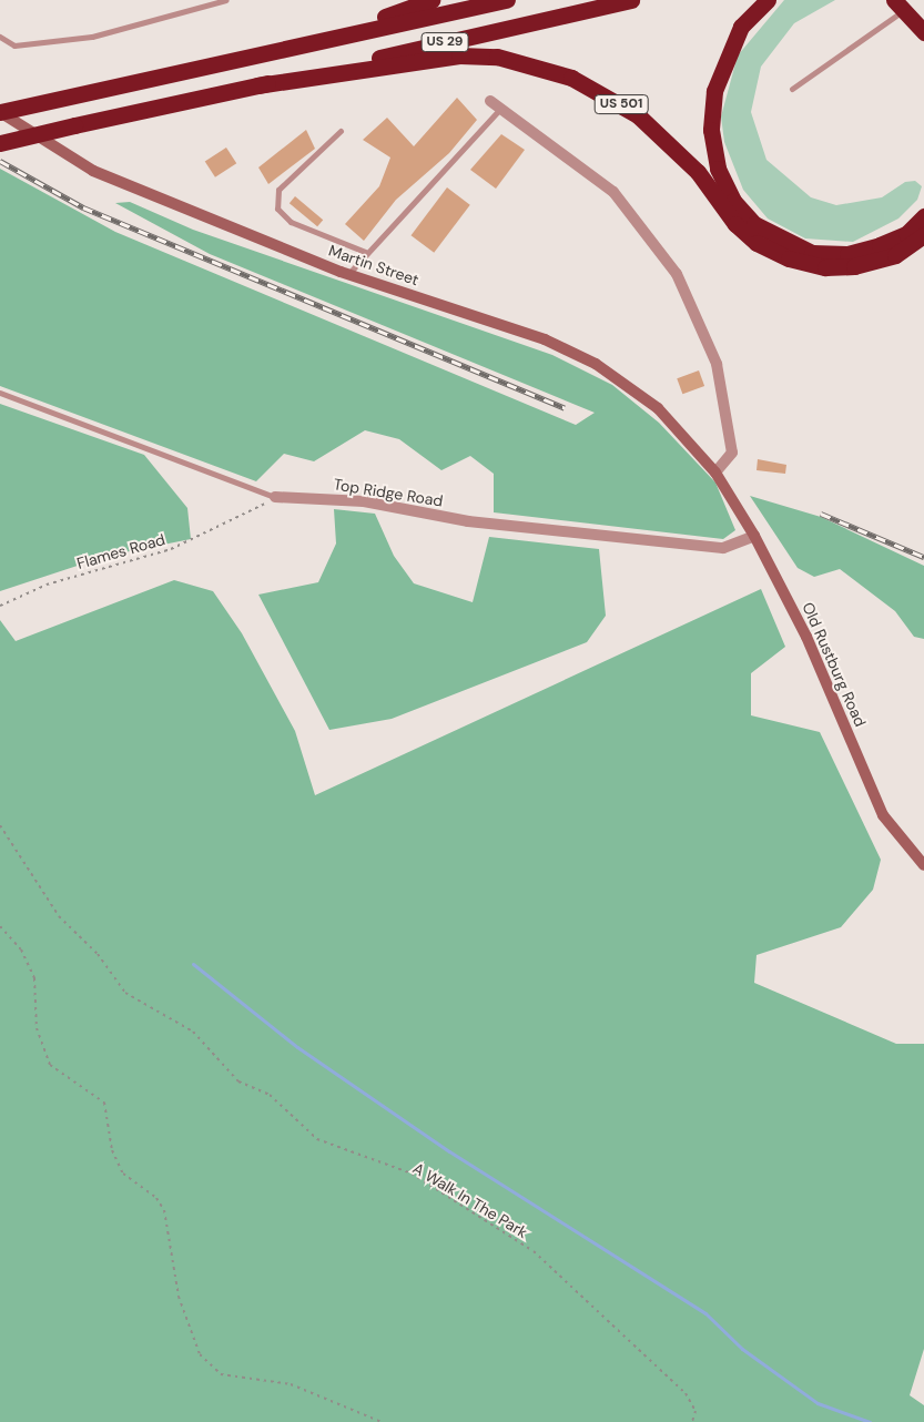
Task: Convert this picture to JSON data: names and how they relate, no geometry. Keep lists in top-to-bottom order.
{
  "streets": {
    "highway": ["US 29", "US 501"],
    "street": ["Martin Street", "Top Ridge Road", "Old Rustburg Road"],
    "path": ["Flames Road", "A Walk In The Park"]
  },
  "crossings": [
    ["US 29", "US 501"],
    ["US 29", "Martin Street"],
    ["Martin Street", "Old Rustburg Road"],
    ["Top Ridge Road", "Flames Road"],
    ["Top Ridge Road", "Old Rustburg Road"]
  ]
}
